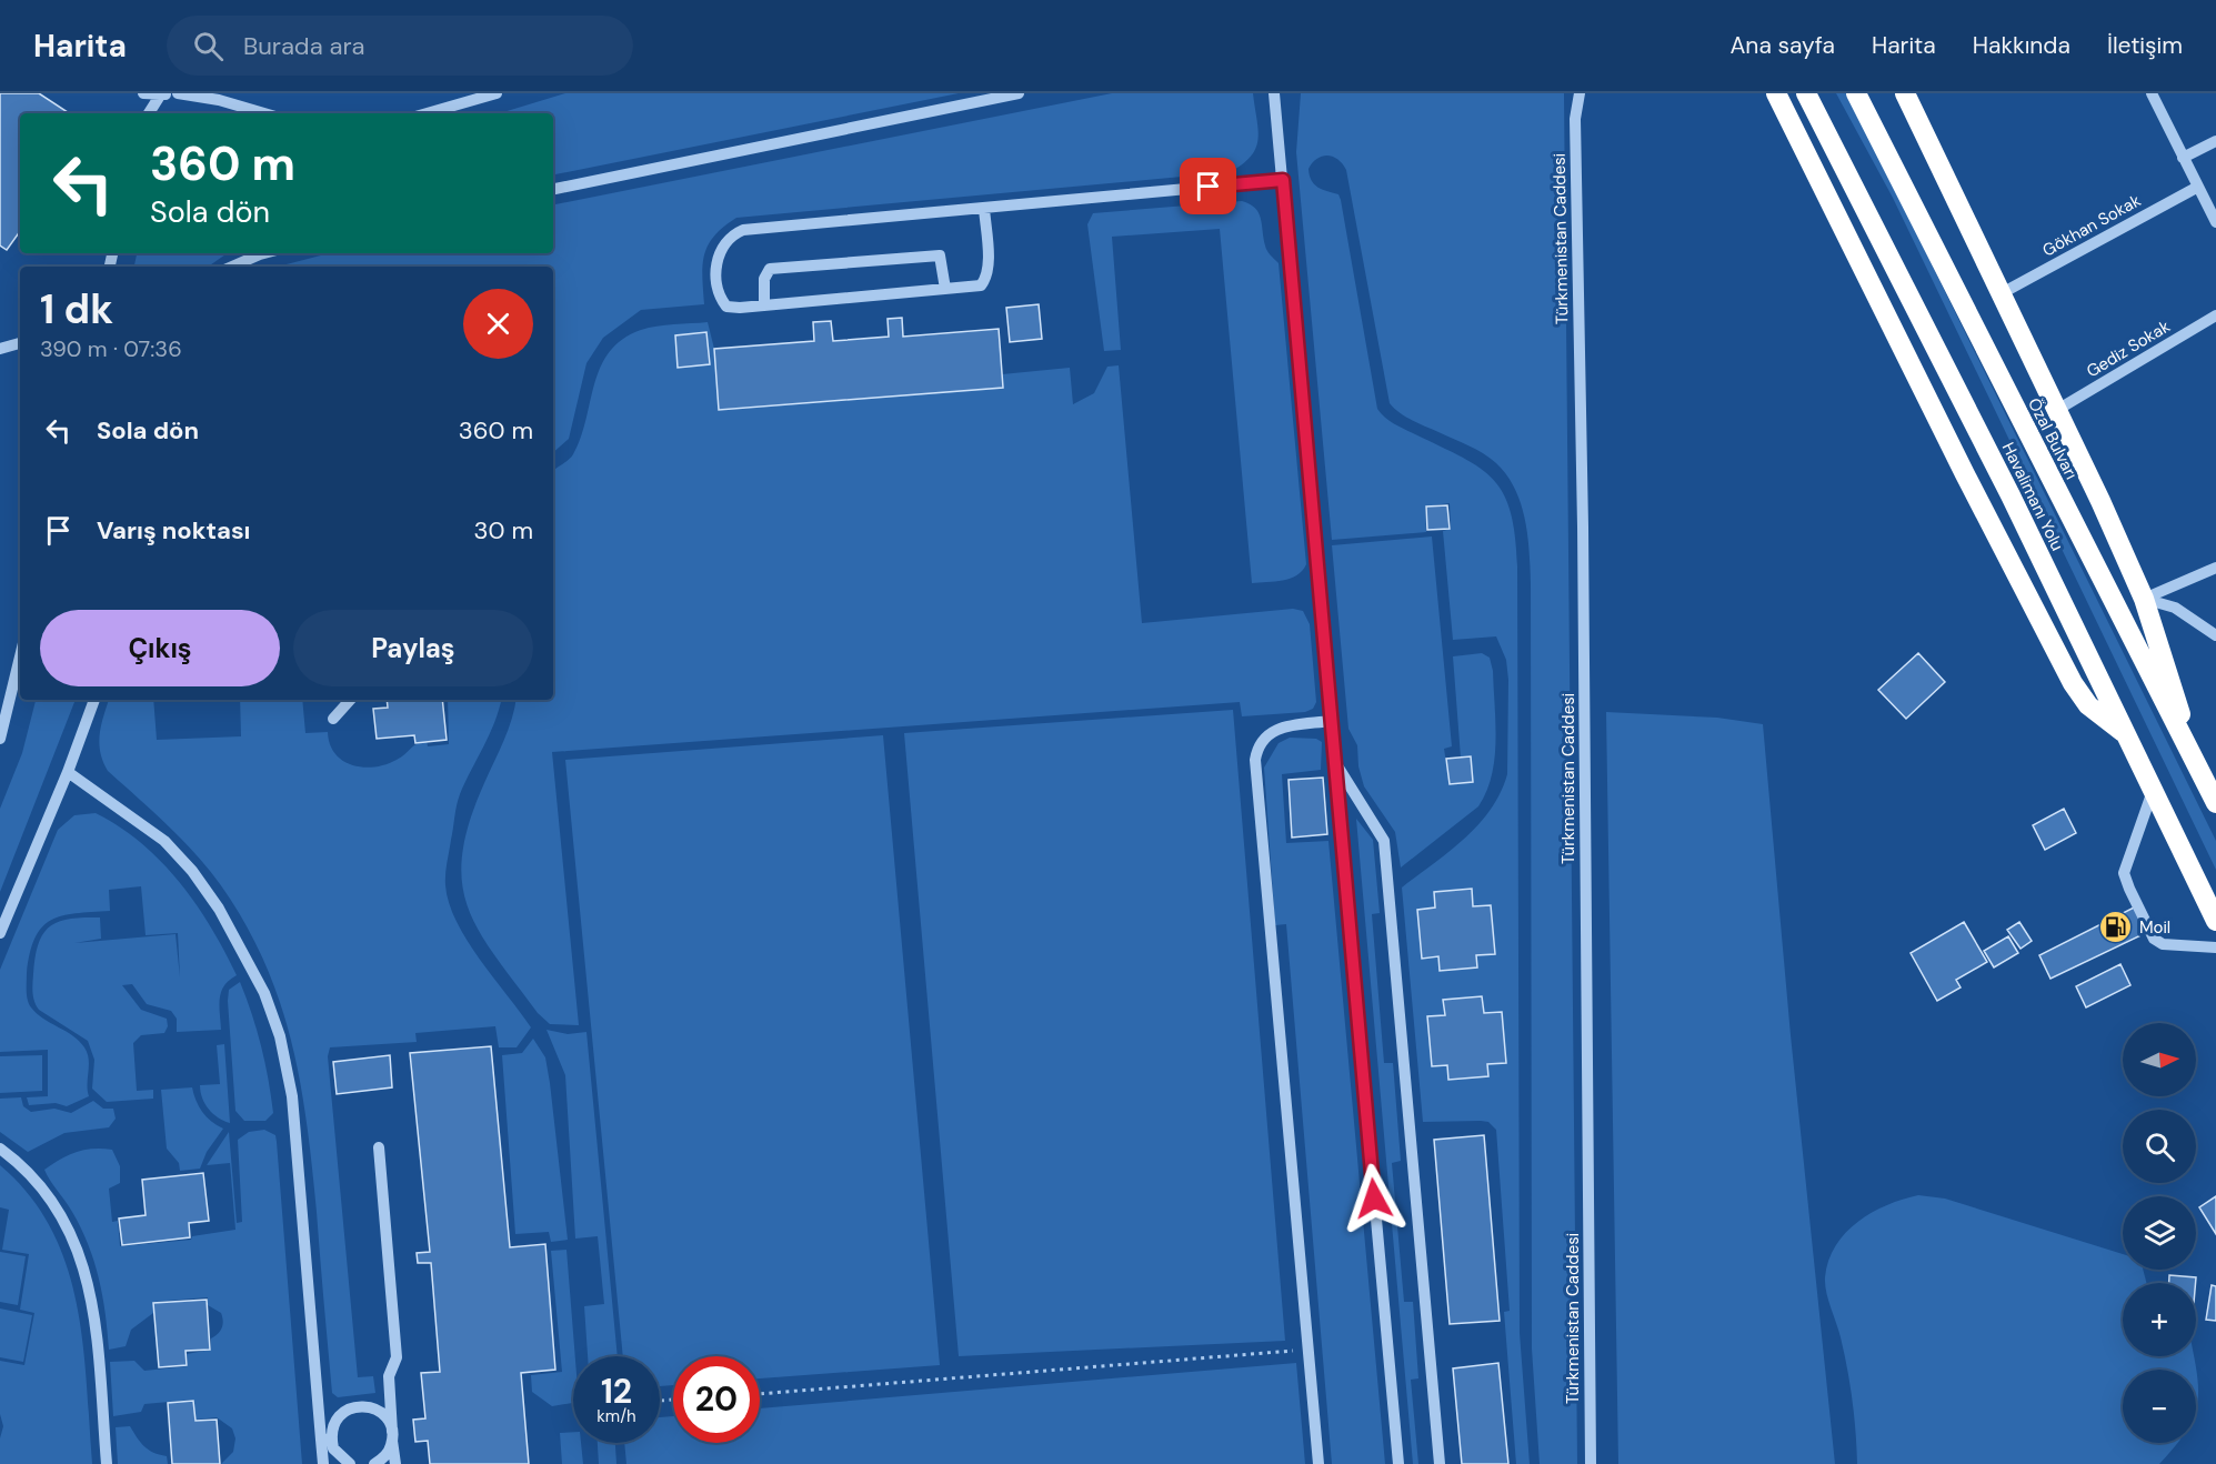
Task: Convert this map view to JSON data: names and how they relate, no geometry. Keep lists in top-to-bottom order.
{
  "streets": {
    "highway": ["Özal Bulvarı", "Havalimanı Yolu"],
    "street": ["Gökhan Sokak", "Türkmenistan Caddesi", "Gediz Sokak"]
  },
  "places": {
    "fuel station": ["Moil"]
  },
  "north": "right",
  "page": {
    "header": "Harita",
    "search": "Burada ara",
    "nav": [
      "Ana sayfa",
      "Harita",
      "Hakkında",
      "İletişim"
    ],
    "turn": ["360 m", "Sola dön"],
    "heading": ["1 dk", "390 m · 07:36"],
    "list": [
      {
        "name": "Sola dön",
        "value": "360 m"
      },
      {
        "name": "Varış noktası",
        "value": "30 m"
      }
    ],
    "buttons": ["Çıkış", "Paylaş"],
    "map_buttons": ["+", "−"],
    "speed": "12 km/h",
    "limit": "20"
  }
}
